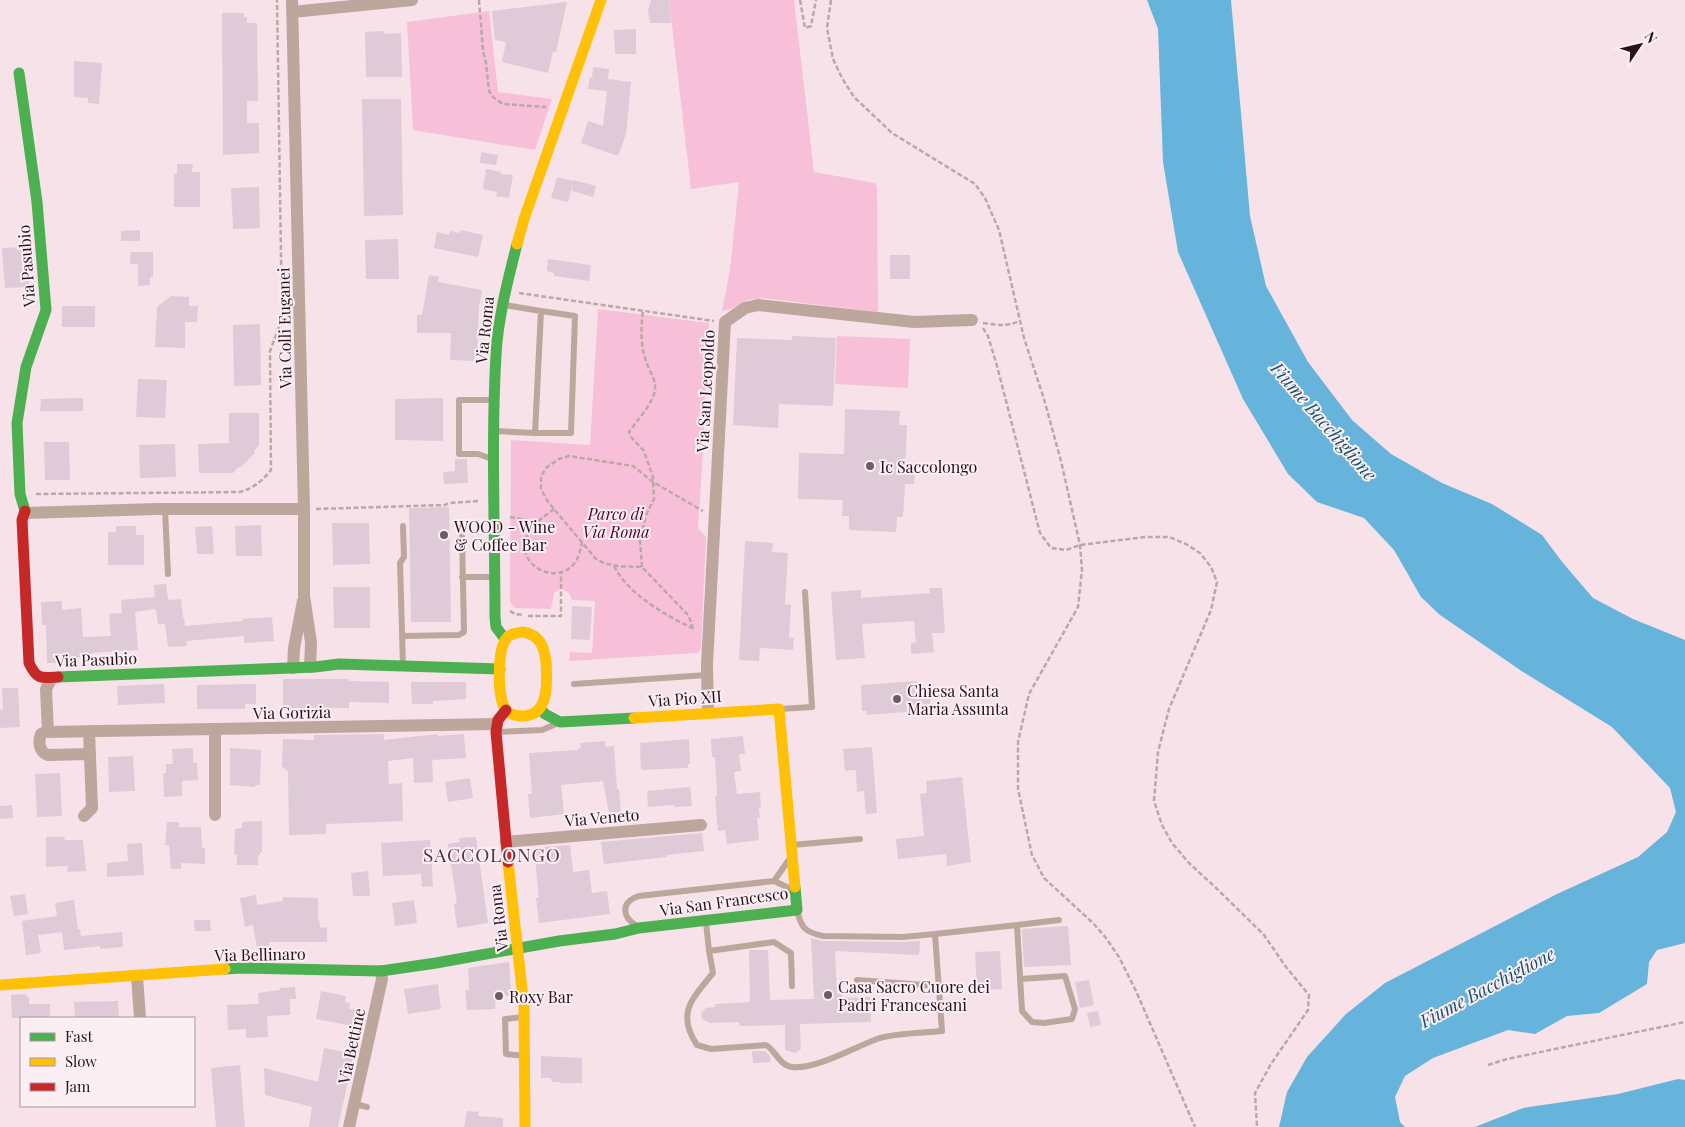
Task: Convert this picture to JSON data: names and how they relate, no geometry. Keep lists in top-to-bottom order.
{
  "streets": {
    "street": [
      "Via Pasubio",
      "Via Colli Euganei",
      "Via Roma",
      "Via San Leopoldo",
      "Via Pio XII",
      "Via Gorizia",
      "Via Veneto",
      "Via San Francesco",
      "Via Bellinaro",
      "Via Bettine"
    ]
  },
  "crossings": [
    ["Via Roma", "Via Pio XII"],
    ["Via Roma", "Via Gorizia"],
    ["Via Roma", "Via Veneto"],
    ["Via Roma", "Via San Francesco"],
    ["Via Roma", "Via Bellinaro"],
    ["Via San Leopoldo", "Via Pio XII"],
    ["Via Pio XII", "Via Gorizia"],
    ["Via Pio XII", "Via San Francesco"],
    ["Via San Francesco", "Via Bellinaro"],
    ["Via Bellinaro", "Via Bettine"]
  ],
  "districts": ["SACCOLONGO"],
  "water": ["Fiume Bacchiglione"],
  "parks": ["Parco di Via Roma"],
  "places": [
    "Ic Saccolongo",
    "WOOD - Wine & Coffee Bar",
    "Chiesa Santa Maria Assunta",
    "Casa Sacro Cuore dei Padri Francescani",
    "Roxy Bar"
  ],
  "legend": ["Fast", "Slow", "Jam"],
  "north": "top right"
}
